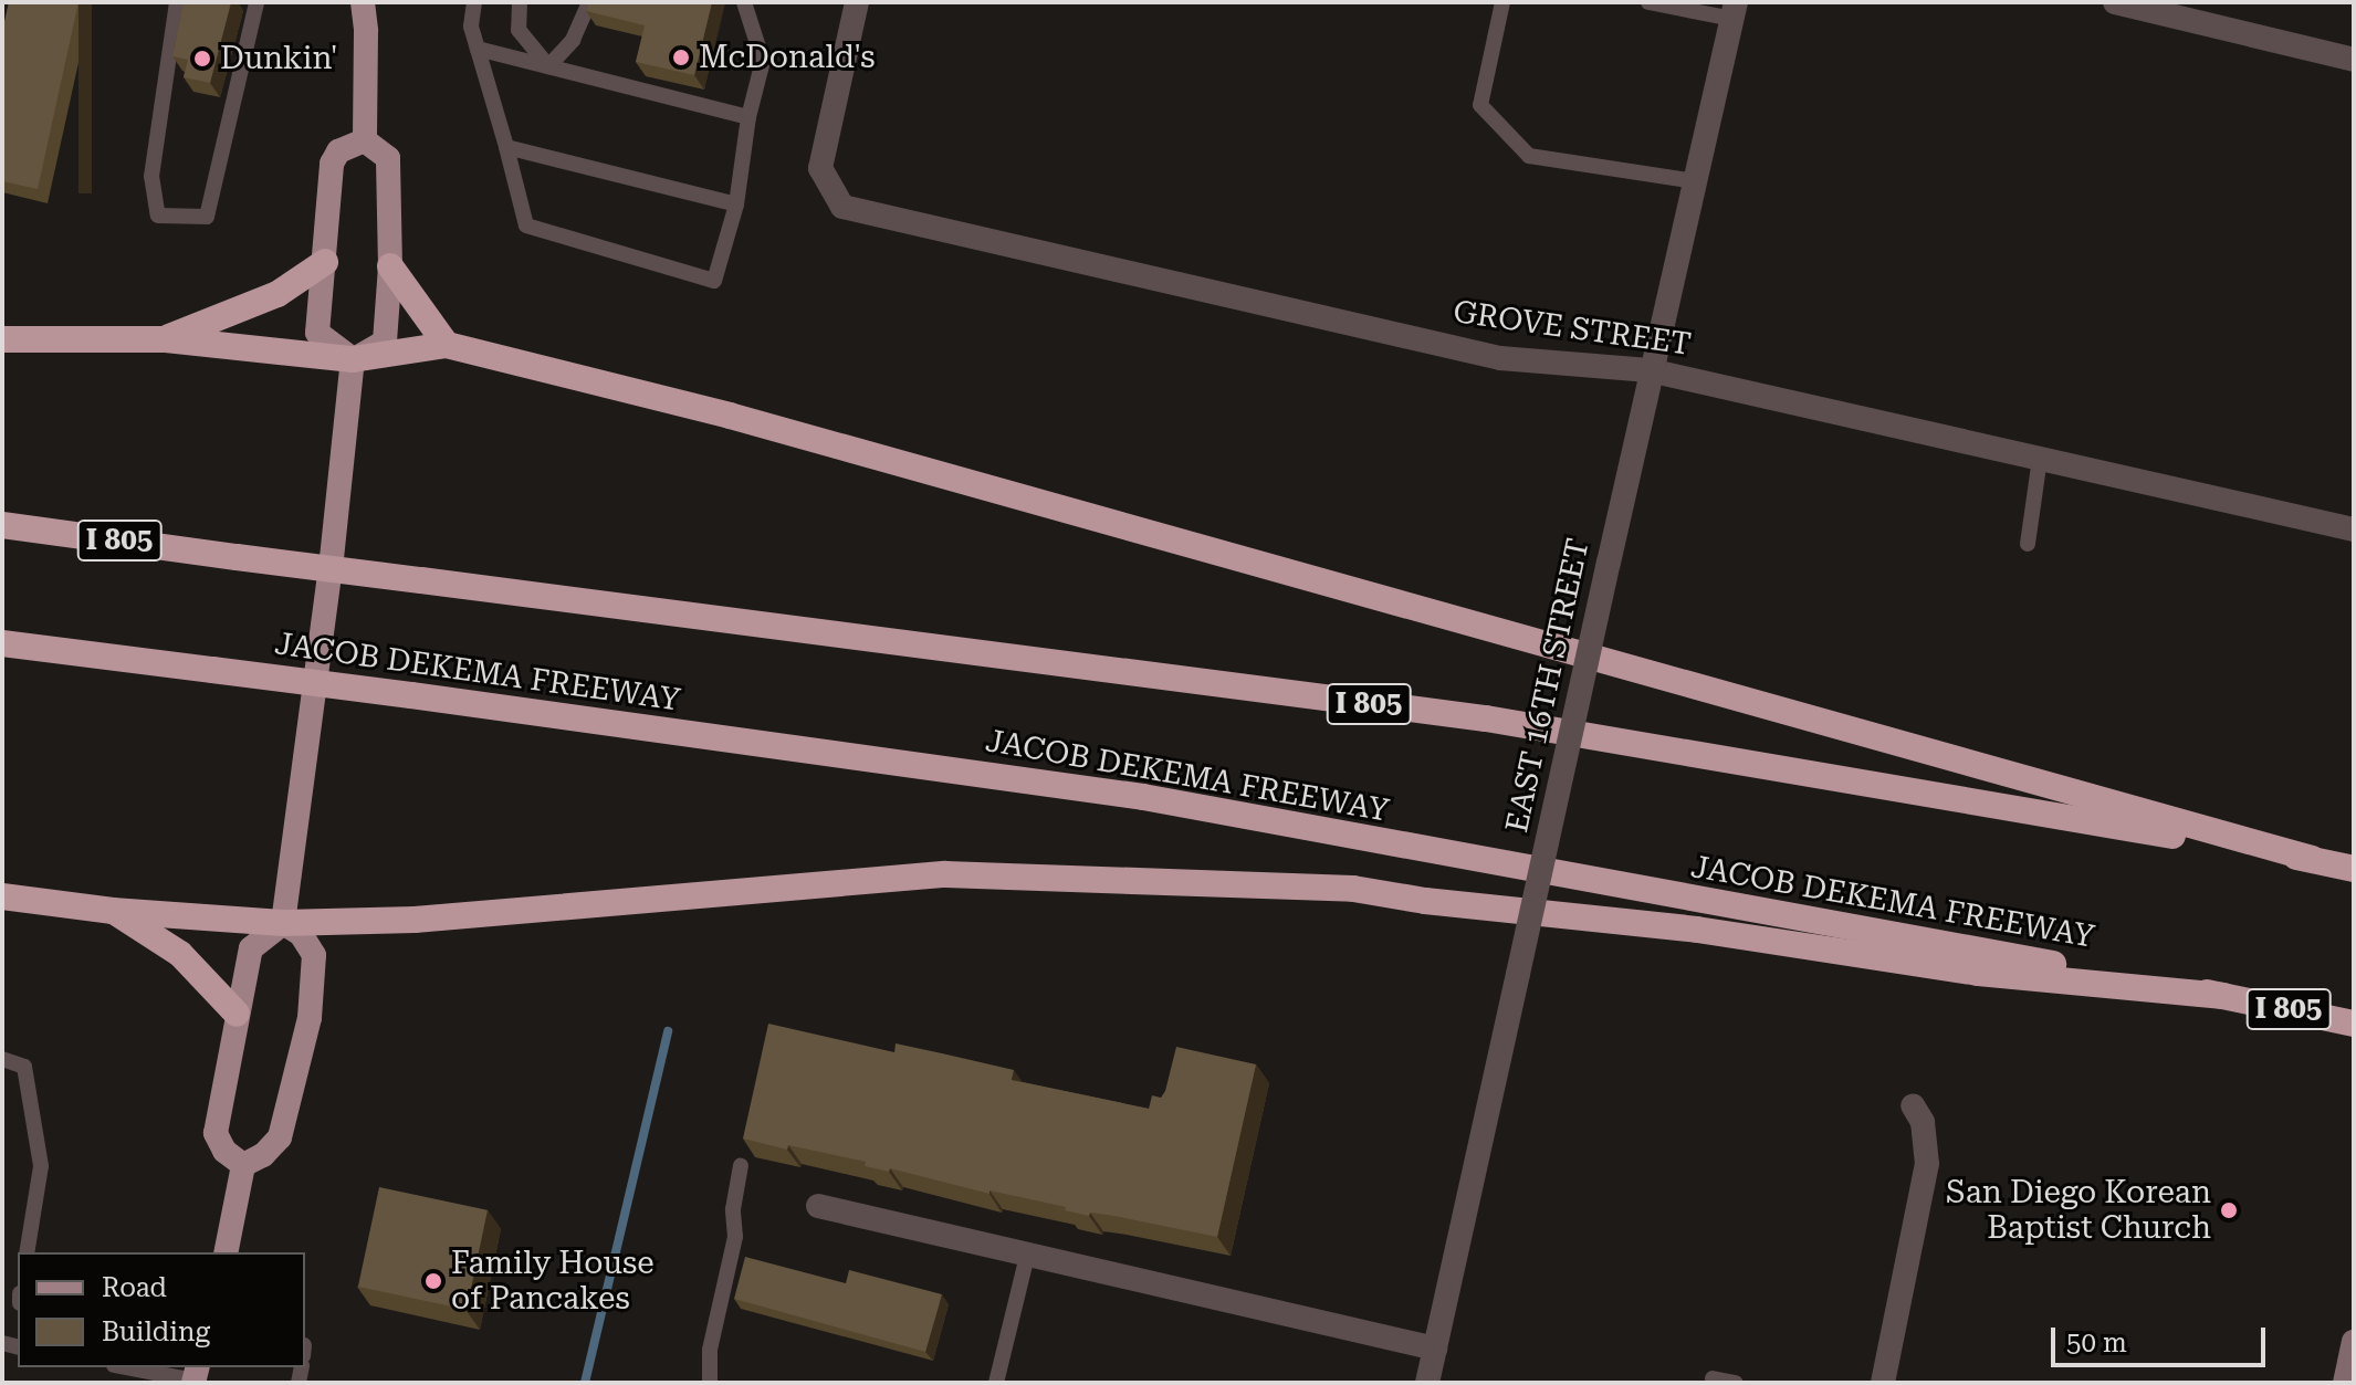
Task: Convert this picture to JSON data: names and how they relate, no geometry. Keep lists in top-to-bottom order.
{
  "streets": {
    "highway": ["I 805", "JACOB DEKEMA FREEWAY"],
    "street": ["GROVE STREET", "EAST 16TH STREET"]
  },
  "crossings": [
    ["GROVE STREET", "EAST 16TH STREET"]
  ],
  "places": [
    "McDonald's",
    "Dunkin'",
    "San Diego Korean Baptist Church",
    "Family House of Pancakes"
  ],
  "legend": ["Road", "Building"],
  "scale_bar": "50 m"
}
